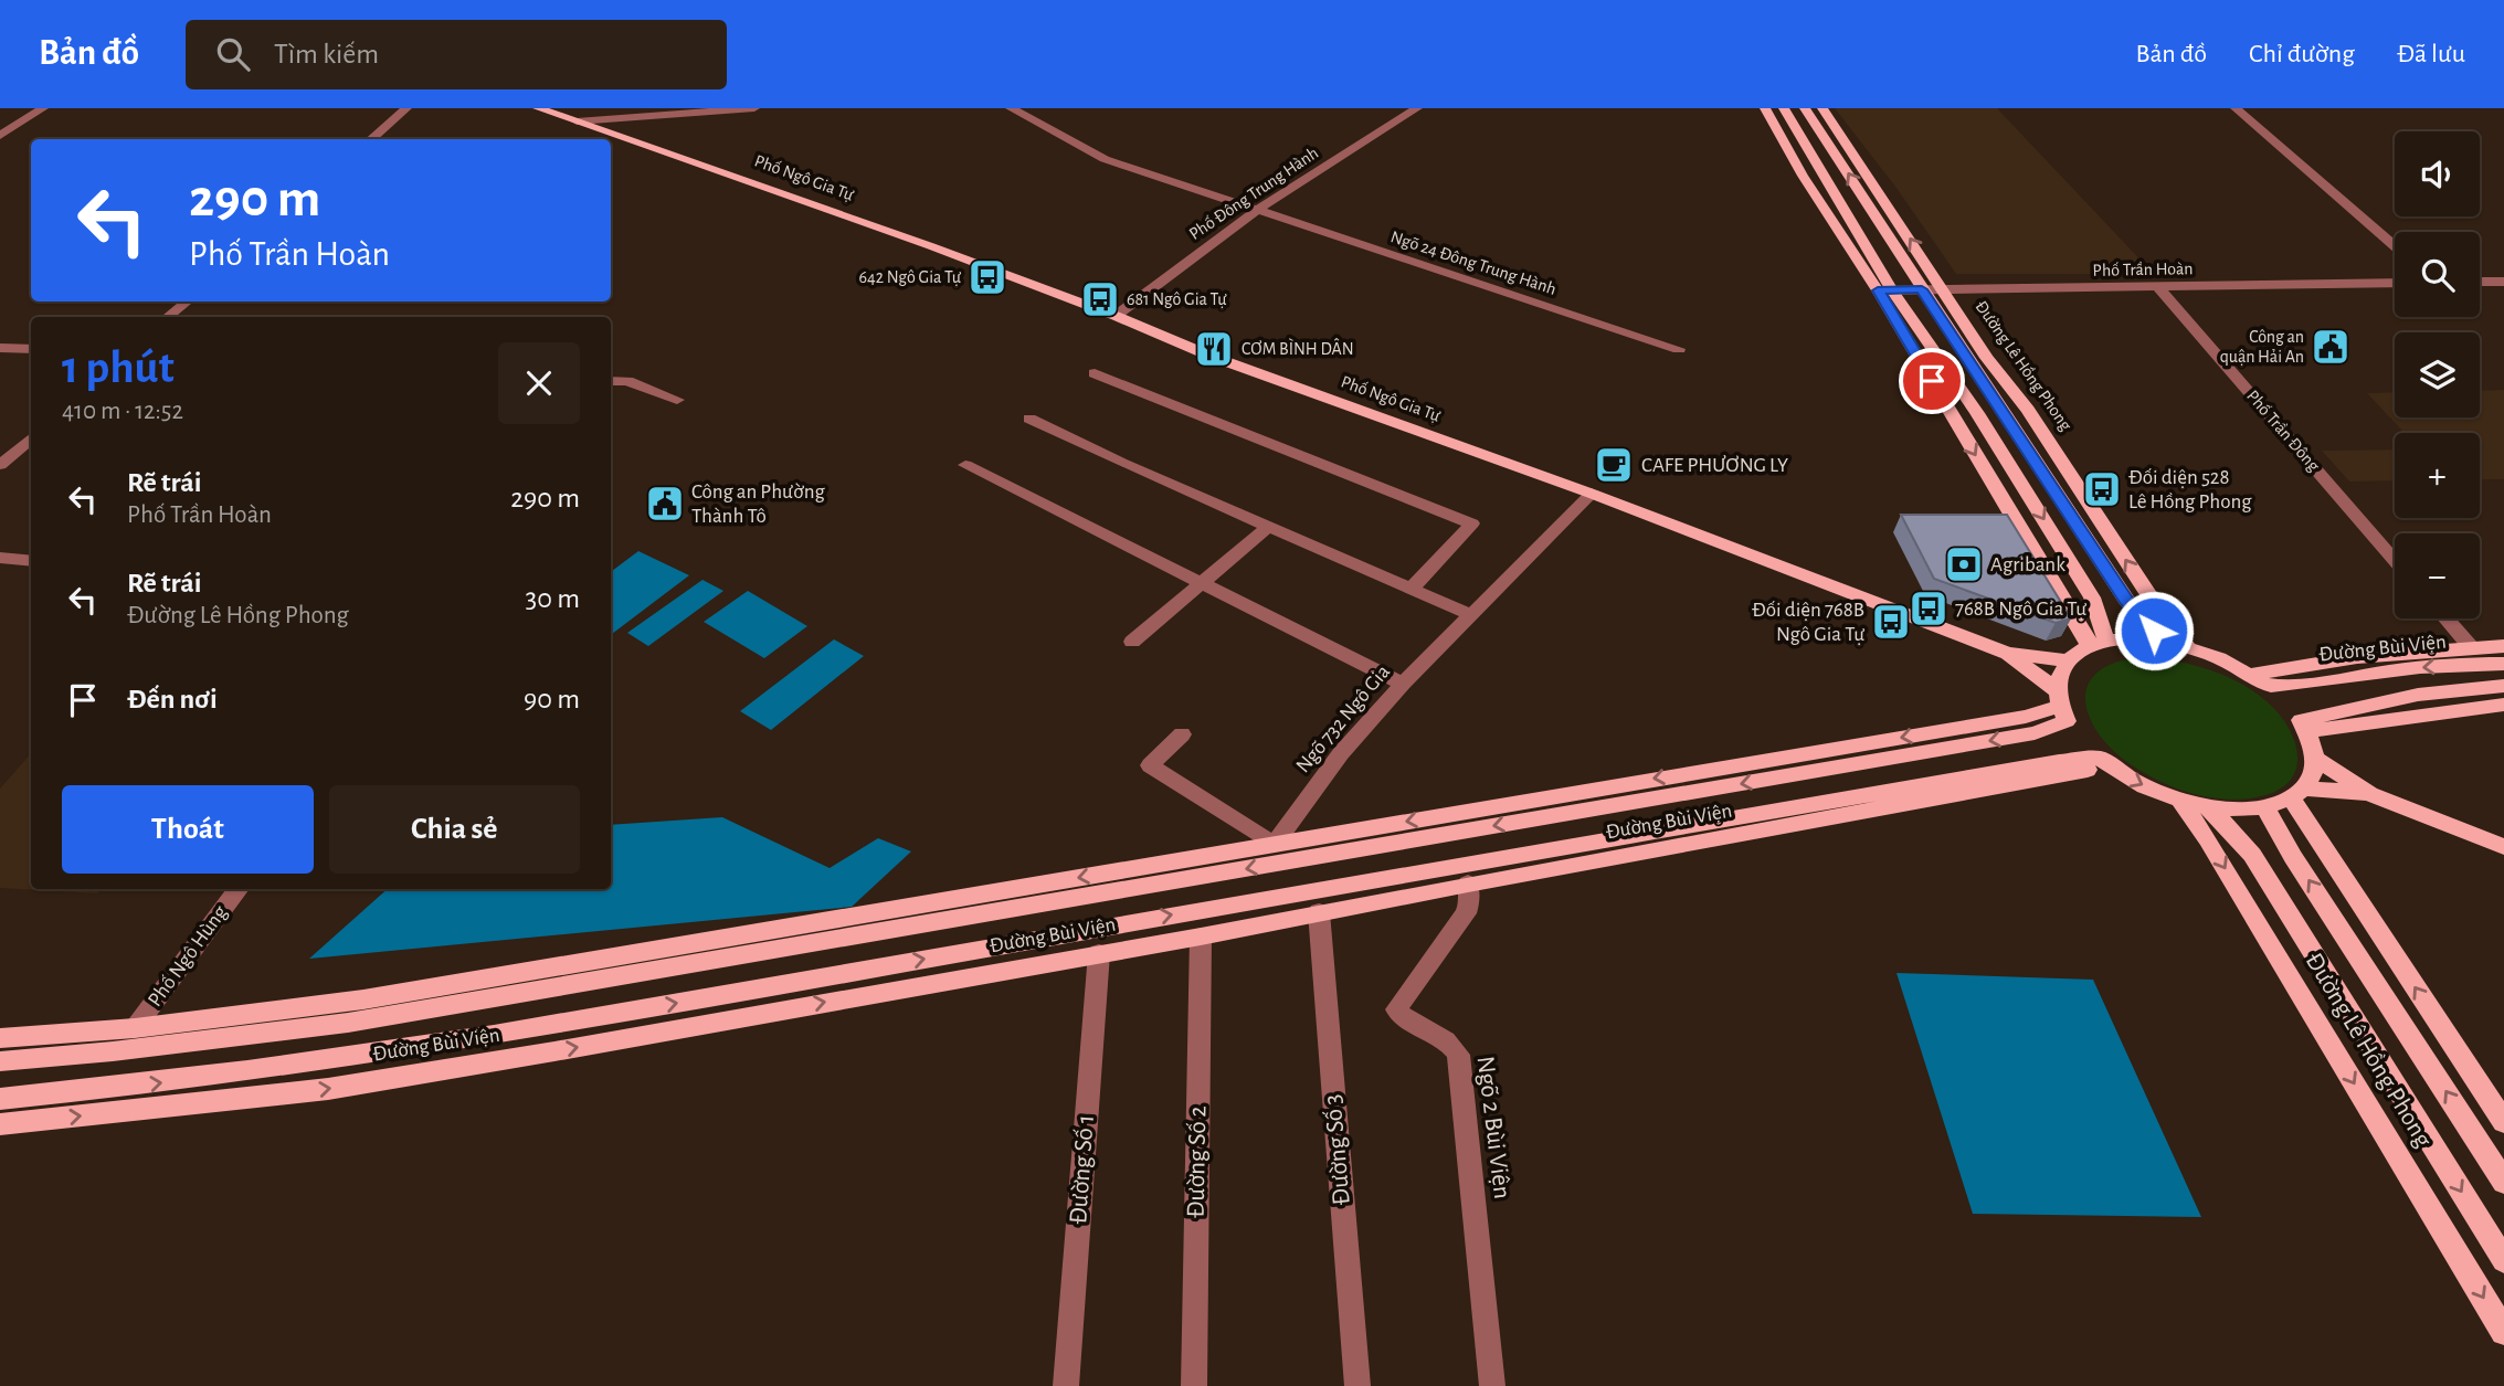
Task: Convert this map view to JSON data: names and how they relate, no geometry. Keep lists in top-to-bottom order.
{
  "streets": {
    "main road": ["Phố Ngô Gia Tự", "Đường Lê Hồng Phong", "Đường Bùi Viện"],
    "street": [
      "Phố Đông Trung Hành",
      "Ngõ 24 Đông Trung Hành",
      "Phố Trần Hoàn",
      "Phố Trần Đông",
      "Ngõ 732 Ngô Gia",
      "Phố Ngô Hùng",
      "Ngõ 2 Bùi Viện",
      "Đường Số 3",
      "Đường Số 2",
      "Đường Số 1"
    ]
  },
  "crossings": [
    ["Phố Ngô Gia Tự", "Phố Đông Trung Hành"],
    ["Phố Ngô Gia Tự", "Ngõ 732 Ngô Gia"],
    ["Phố Đông Trung Hành", "Ngõ 24 Đông Trung Hành"],
    ["Phố Trần Hoàn", "Đường Lê Hồng Phong"],
    ["Phố Trần Hoàn", "Phố Trần Đông"],
    ["Đường Bùi Viện", "Ngõ 732 Ngô Gia"],
    ["Đường Bùi Viện", "Phố Ngô Hùng"],
    ["Đường Bùi Viện", "Ngõ 2 Bùi Viện"],
    ["Đường Bùi Viện", "Đường Số 3"],
    ["Đường Bùi Viện", "Đường Số 2"],
    ["Đường Bùi Viện", "Đường Số 1"]
  ],
  "places": {
    "bus stop": [
      "642 Ngô Gia Tự",
      "681 Ngô Gia Tự",
      "Đối diện 528 Lê Hồng Phong",
      "768B Ngô Gia Tự",
      "Đối diện 768B Ngô Gia Tự"
    ],
    "public building": ["Công an quận Hải An", "Công an Phường Thành Tô"],
    "restaurant": ["CƠM BÌNH DÂN"],
    "cafe": ["CAFE PHƯƠNG LY"],
    "bank": ["Agribank"]
  },
  "page": {
    "header": "Bản đồ",
    "search": "Tìm kiếm",
    "nav": ["Bản đồ", "Chỉ đường", "Đã lưu"],
    "map_buttons": ["+", "−"],
    "turn": ["290 m", "Phố Trần Hoàn"],
    "heading": ["1 phút", "410 m · 12:52"],
    "list": [
      {
        "name": "Rẽ trái",
        "note": "Phố Trần Hoàn",
        "value": "290 m"
      },
      {
        "name": "Rẽ trái",
        "note": "Đường Lê Hồng Phong",
        "value": "30 m"
      },
      {
        "name": "Đến nơi",
        "value": "90 m"
      }
    ],
    "buttons": ["Thoát", "Chia sẻ"]
  }
}
